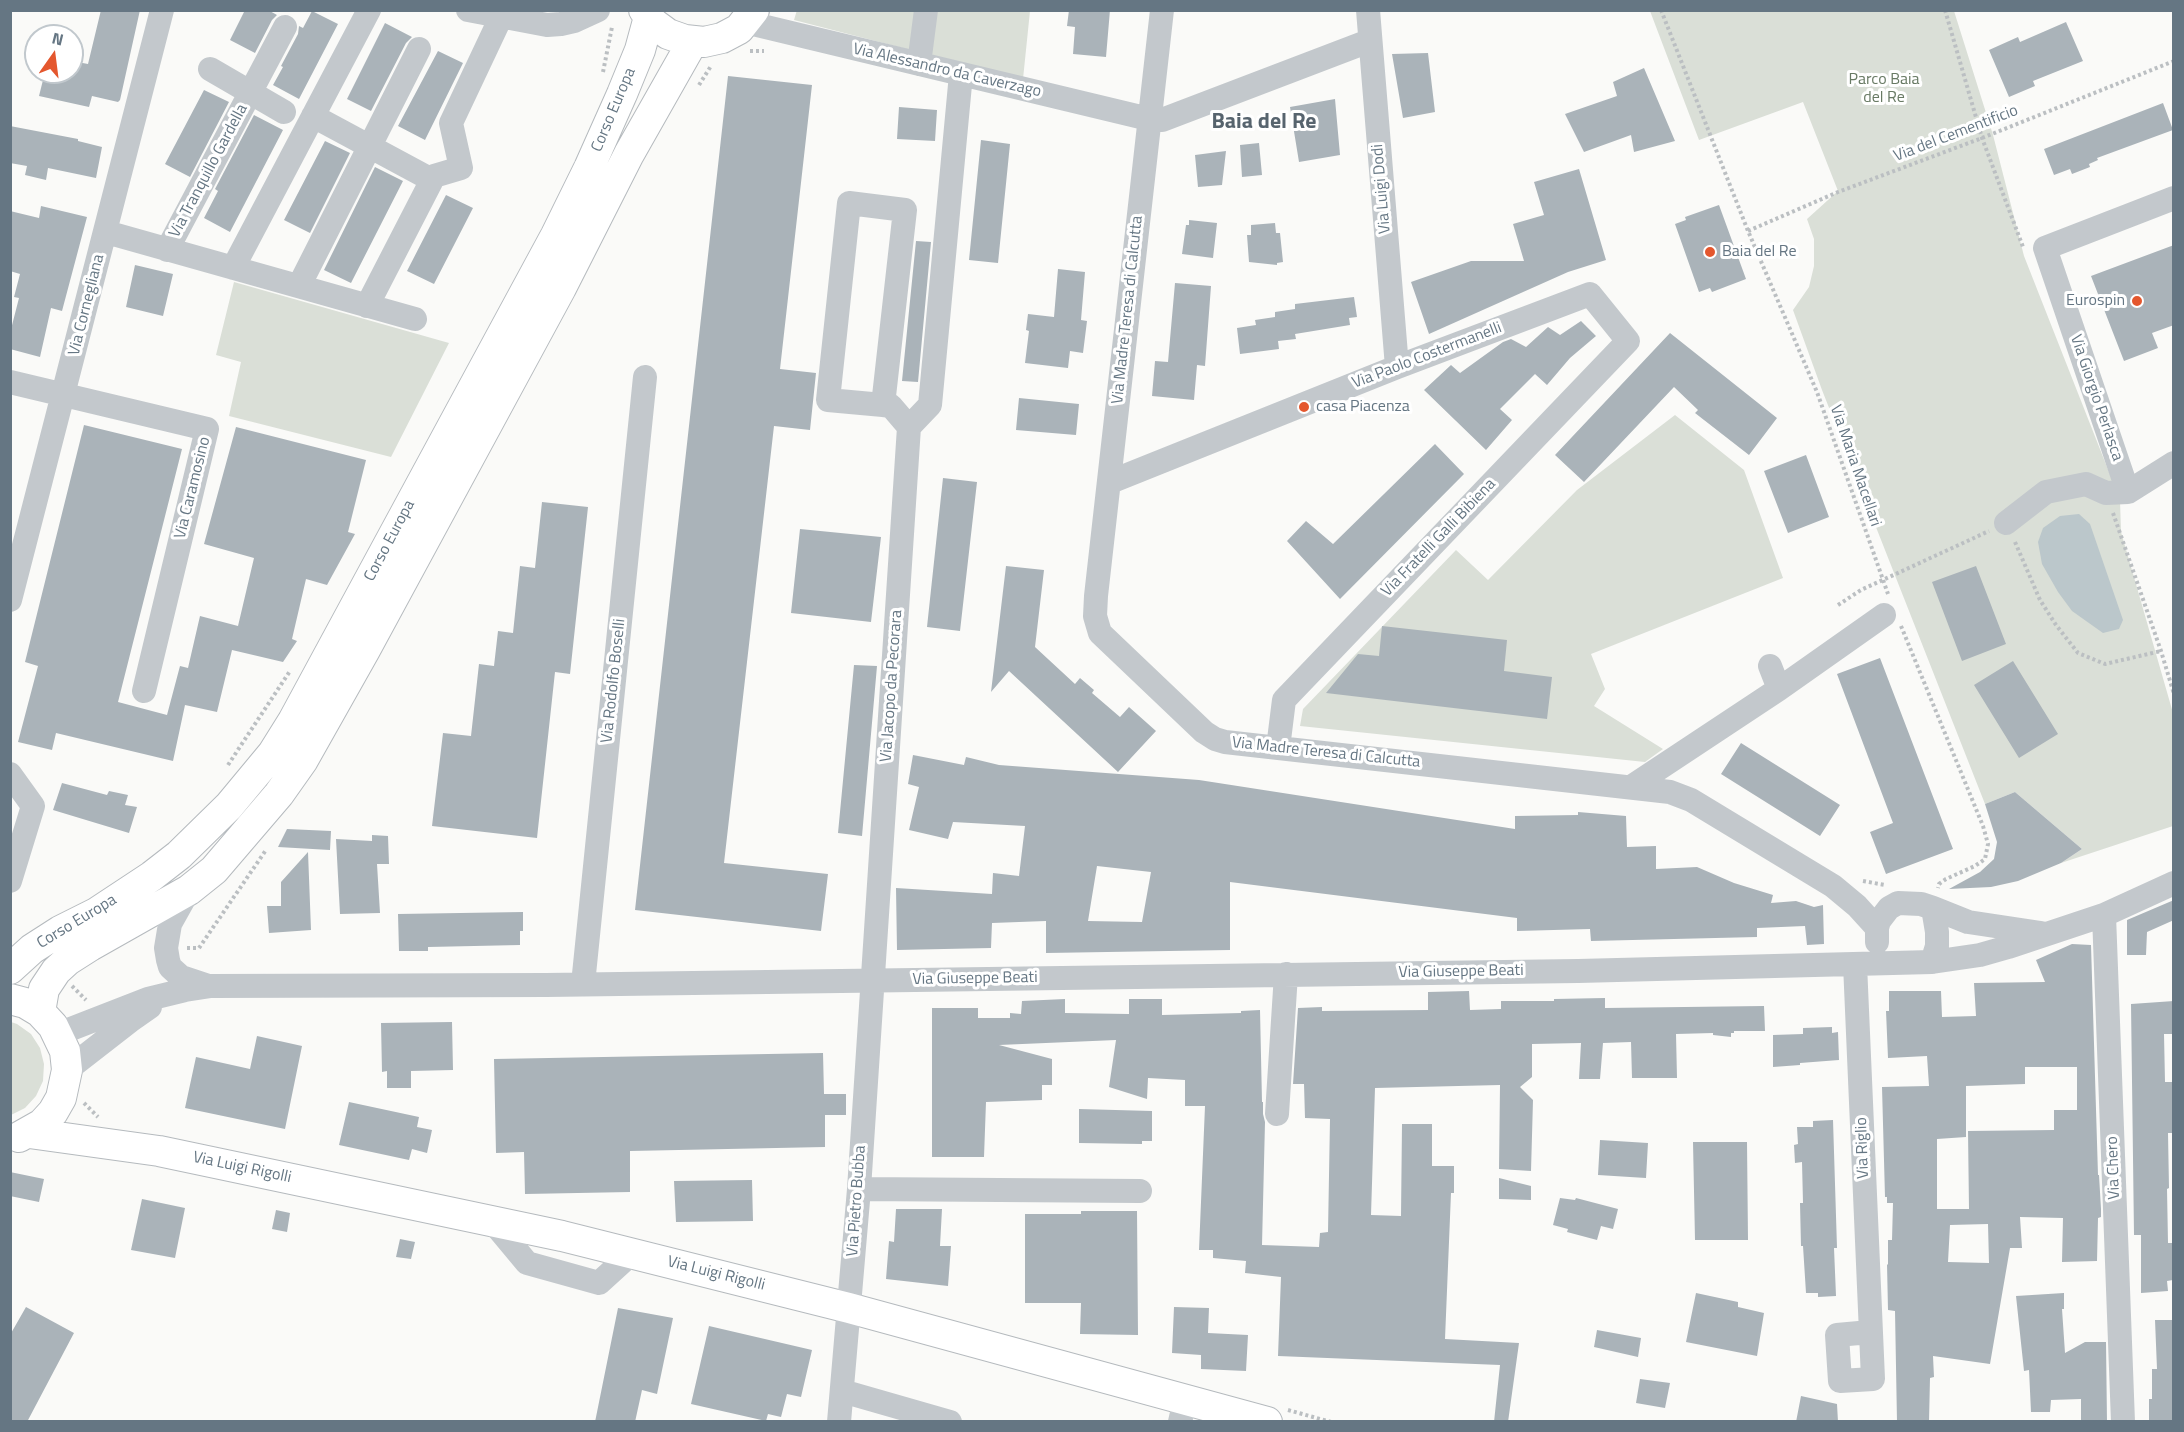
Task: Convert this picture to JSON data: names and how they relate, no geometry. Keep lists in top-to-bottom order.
{
  "streets": {
    "main road": ["Corso Europa", "Via Luigi Rigolli"],
    "street": [
      "Via Alessandro da Caverzago",
      "Via Tranquillo Gardella",
      "Via Luigi Dodi",
      "Via Cornegliana",
      "Via Madre Teresa di Calcutta",
      "Via Paolo Costermanelli",
      "Via Giorgio Perlasca",
      "Via Caramosino",
      "Via Fratelli Galli Bibiena",
      "Via Rodolfo Boselli",
      "Via Jacopo da Pecorara",
      "Via Giuseppe Beati",
      "Via Riglio",
      "Via Chero",
      "Via Pietro Bubba"
    ],
    "path": ["Via del Cementificio", "Via Maria Macellari"]
  },
  "crossings": [
    ["Via Alessandro da Caverzago", "Corso Europa"],
    ["Via Alessandro da Caverzago", "Via Madre Teresa di Calcutta"],
    ["Via del Cementificio", "Via Maria Macellari"],
    ["Via Tranquillo Gardella", "Via Cornegliana"],
    ["Via Luigi Dodi", "Via Paolo Costermanelli"],
    ["Via Cornegliana", "Via Caramosino"],
    ["Via Madre Teresa di Calcutta", "Via Paolo Costermanelli"],
    ["Via Madre Teresa di Calcutta", "Via Maria Macellari"],
    ["Via Madre Teresa di Calcutta", "Via Fratelli Galli Bibiena"],
    ["Via Madre Teresa di Calcutta", "Via Giuseppe Beati"],
    ["Via Paolo Costermanelli", "Via Fratelli Galli Bibiena"],
    ["Via Maria Macellari", "Via Giuseppe Beati"],
    ["Via Jacopo da Pecorara", "Via Giuseppe Beati"],
    ["Via Jacopo da Pecorara", "Via Pietro Bubba"],
    ["Via Giuseppe Beati", "Via Riglio"],
    ["Via Giuseppe Beati", "Via Chero"],
    ["Via Giuseppe Beati", "Via Pietro Bubba"],
    ["Via Luigi Rigolli", "Via Pietro Bubba"]
  ],
  "districts": ["Baia del Re"],
  "parks": ["Parco Baia del Re"],
  "places": ["Baia del Re", "Eurospin", "casa Piacenza"],
  "north": "top"
}
